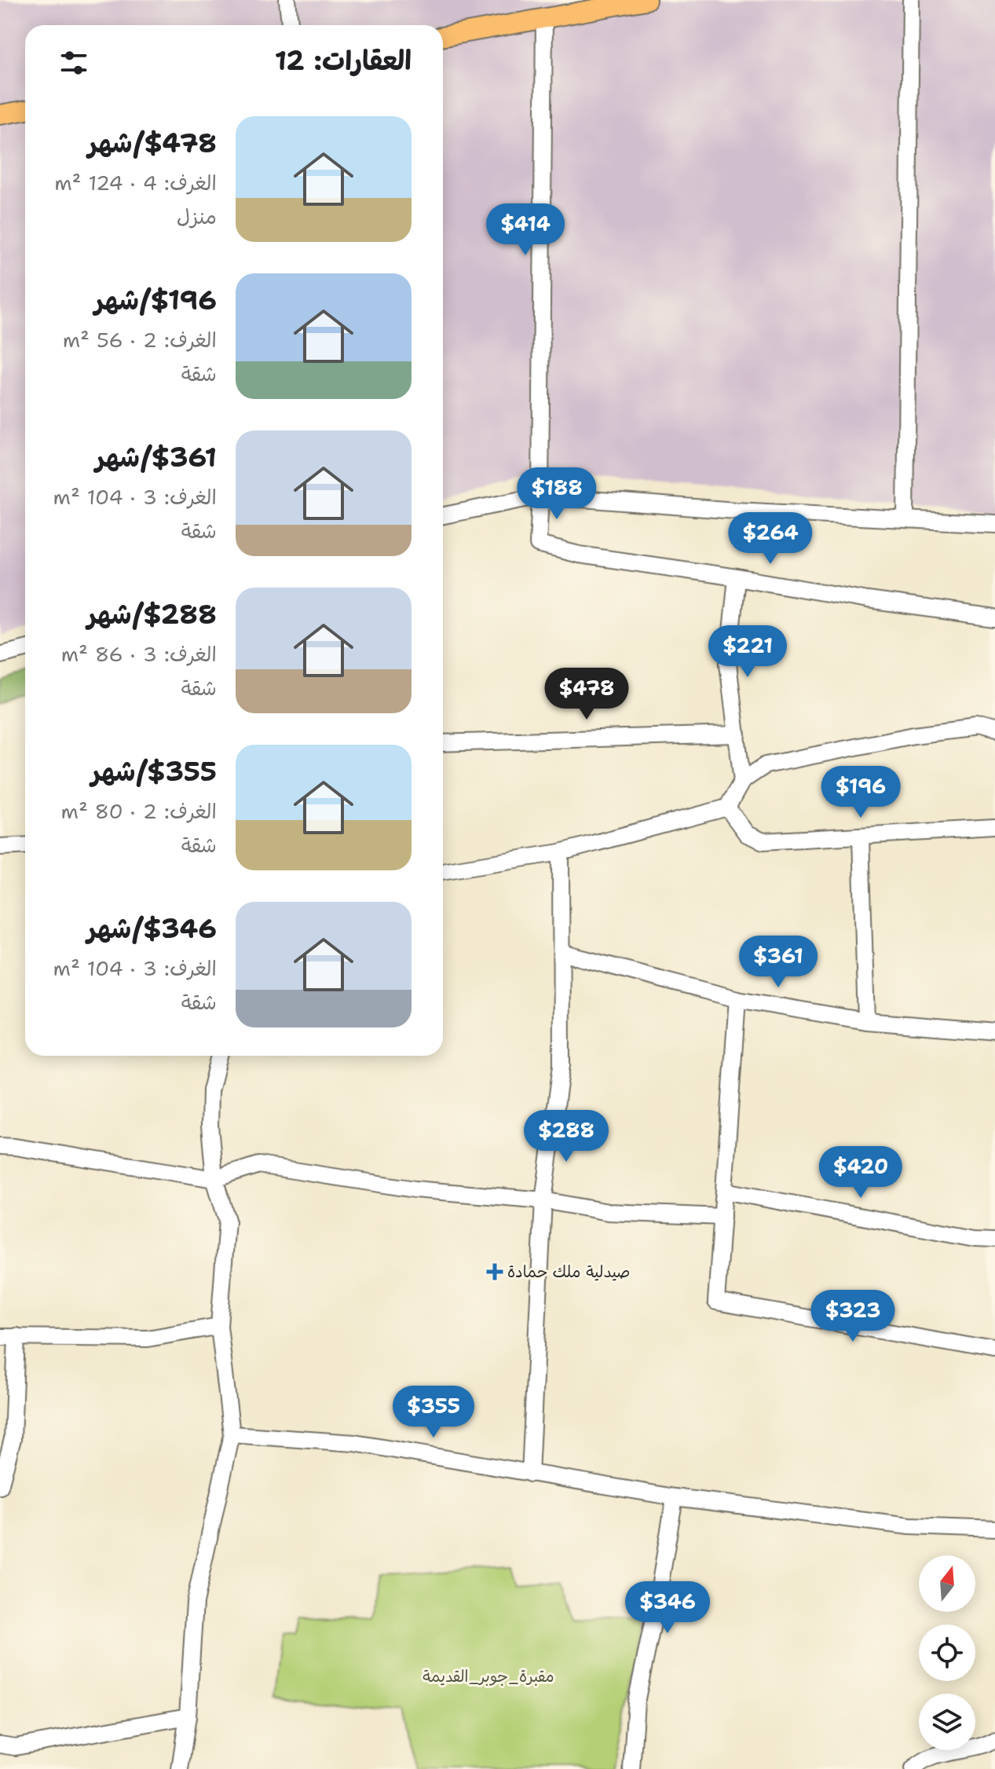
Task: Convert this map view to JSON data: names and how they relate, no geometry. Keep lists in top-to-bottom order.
{
  "parks": ["مقبرة_جوبر_القديمة"],
  "places": {
    "health": ["صيدلية ملك حمادة"]
  },
  "north": "top",
  "page": {
    "heading": "العقارات: 12",
    "list": [
      {
        "name": "$478/شهر",
        "note": "الغرف: 4 · 124 m² · منزل"
      },
      {
        "name": "$196/شهر",
        "note": "الغرف: 2 · 56 m² · شقة"
      },
      {
        "name": "$361/شهر",
        "note": "الغرف: 3 · 104 m² · شقة"
      },
      {
        "name": "$288/شهر",
        "note": "الغرف: 3 · 86 m² · شقة"
      },
      {
        "name": "$355/شهر",
        "note": "الغرف: 2 · 80 m² · شقة"
      },
      {
        "name": "$346/شهر",
        "note": "الغرف: 3 · 104 m² · شقة"
      }
    ],
    "price": [
      "$414",
      "$188",
      "$264",
      "$221",
      "$478",
      "$196",
      "$361",
      "$288",
      "$420",
      "$323",
      "$355",
      "$346"
    ]
  }
}
